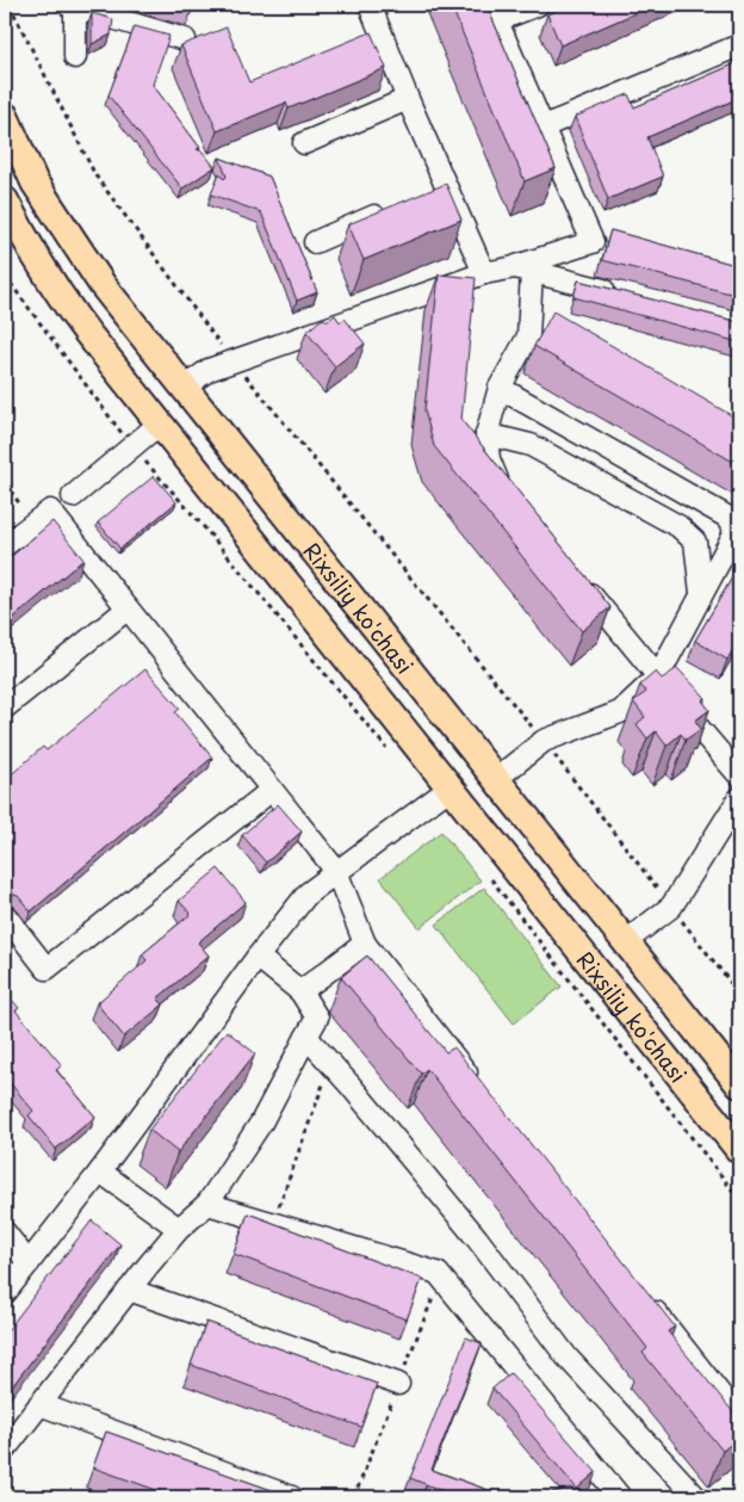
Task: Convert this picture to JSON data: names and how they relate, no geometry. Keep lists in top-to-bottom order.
{
  "streets": {
    "main road": ["Rixsiliy ko'chasi"]
  }
}
